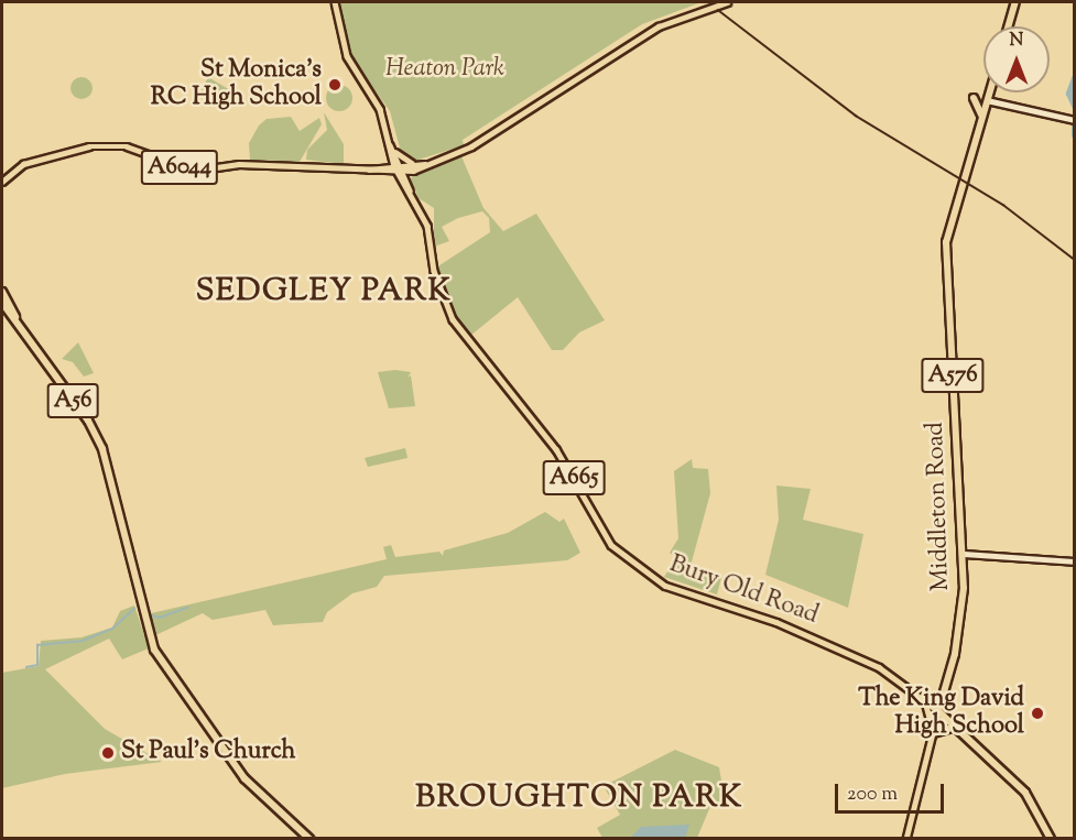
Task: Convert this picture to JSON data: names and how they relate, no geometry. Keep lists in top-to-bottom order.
{
  "streets": {
    "highway": [
      "A576",
      "A56",
      "A665",
      "Middleton Road",
      "Bury Old Road"
    ],
    "main road": ["A6044"]
  },
  "crossings": [
    ["A6044", "Bury Old Road"],
    ["A576", "Middleton Road"],
    ["A576", "Bury Old Road"],
    ["Middleton Road", "Bury Old Road"]
  ],
  "districts": ["SEDGLEY PARK", "BROUGHTON PARK"],
  "parks": ["Heaton Park"],
  "places": ["St Monica's RC High School", "The King David High School", "St Paul's Church"],
  "scale_bar": "200 m",
  "north": "top"
}
